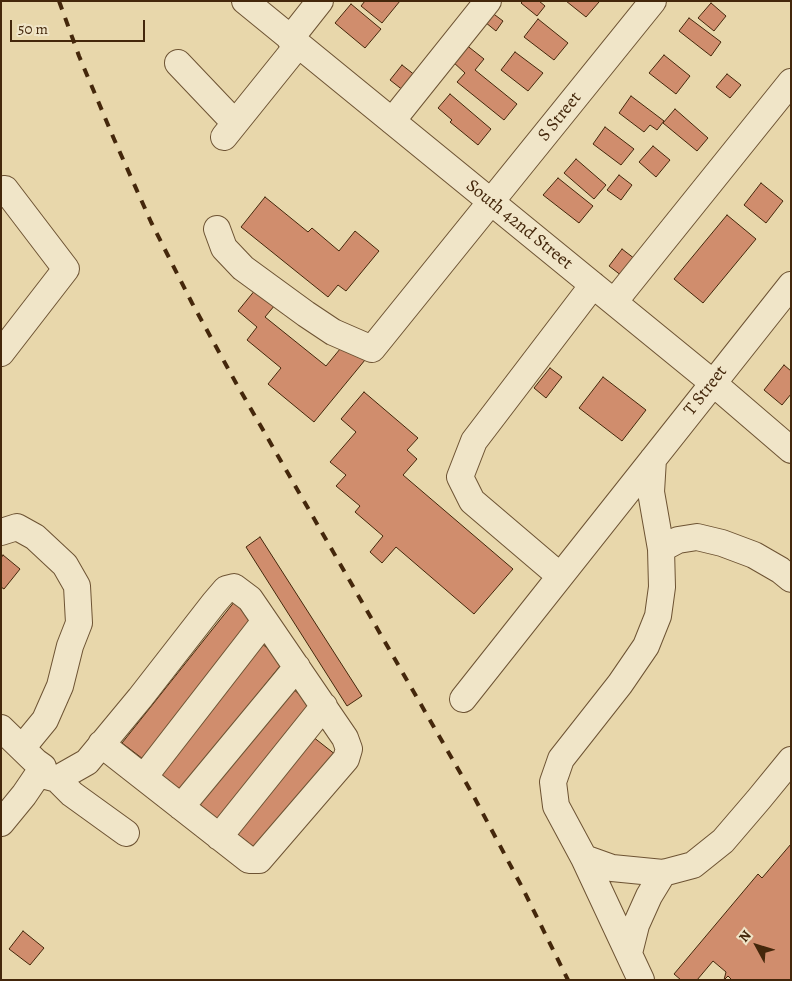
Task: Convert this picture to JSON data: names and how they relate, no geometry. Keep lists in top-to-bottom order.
{
  "streets": {
    "street": ["S Street", "South 42nd Street", "T Street"]
  },
  "crossings": [
    ["S Street", "South 42nd Street"],
    ["South 42nd Street", "T Street"]
  ],
  "scale_bar": "50 m",
  "north": "top left"
}
